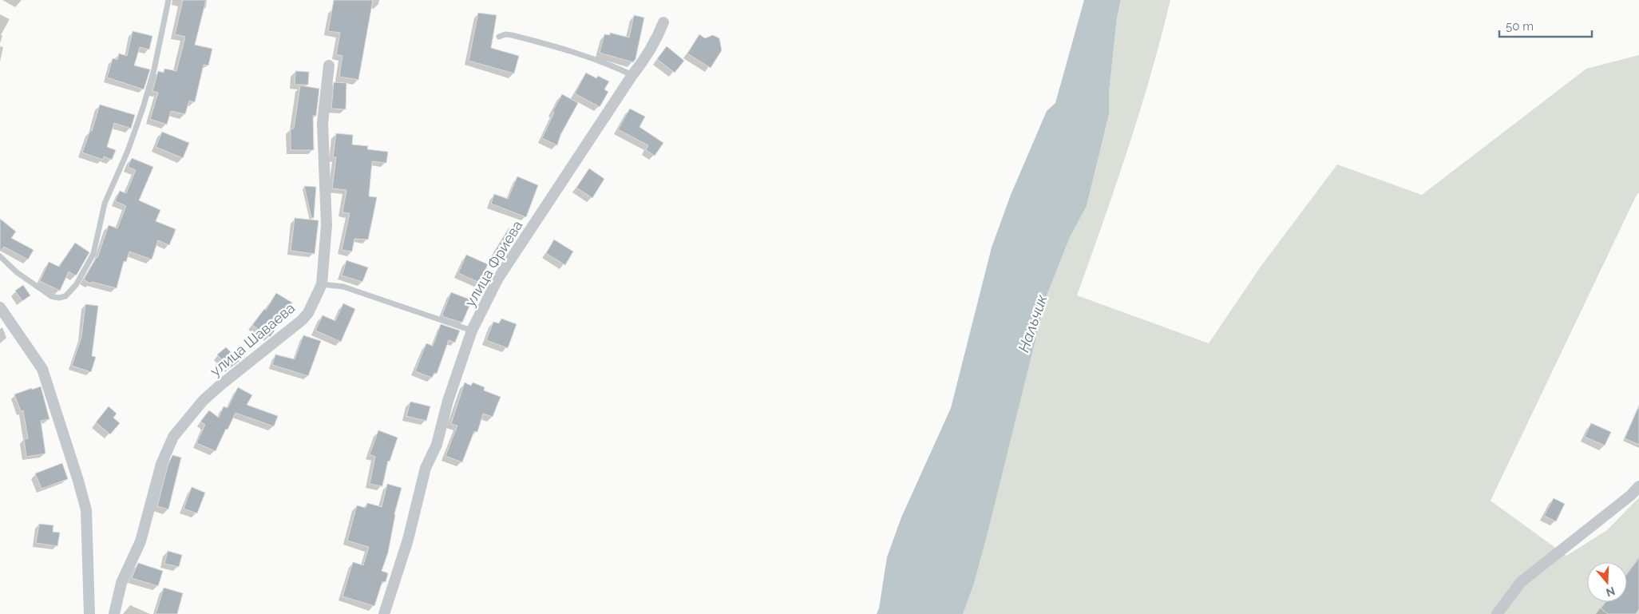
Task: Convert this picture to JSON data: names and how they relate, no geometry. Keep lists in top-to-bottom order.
{
  "streets": {
    "street": ["улица Фриева", "улица Шаваева"]
  },
  "water": ["Нальчик"],
  "scale_bar": "50 m",
  "north": "bottom"
}
